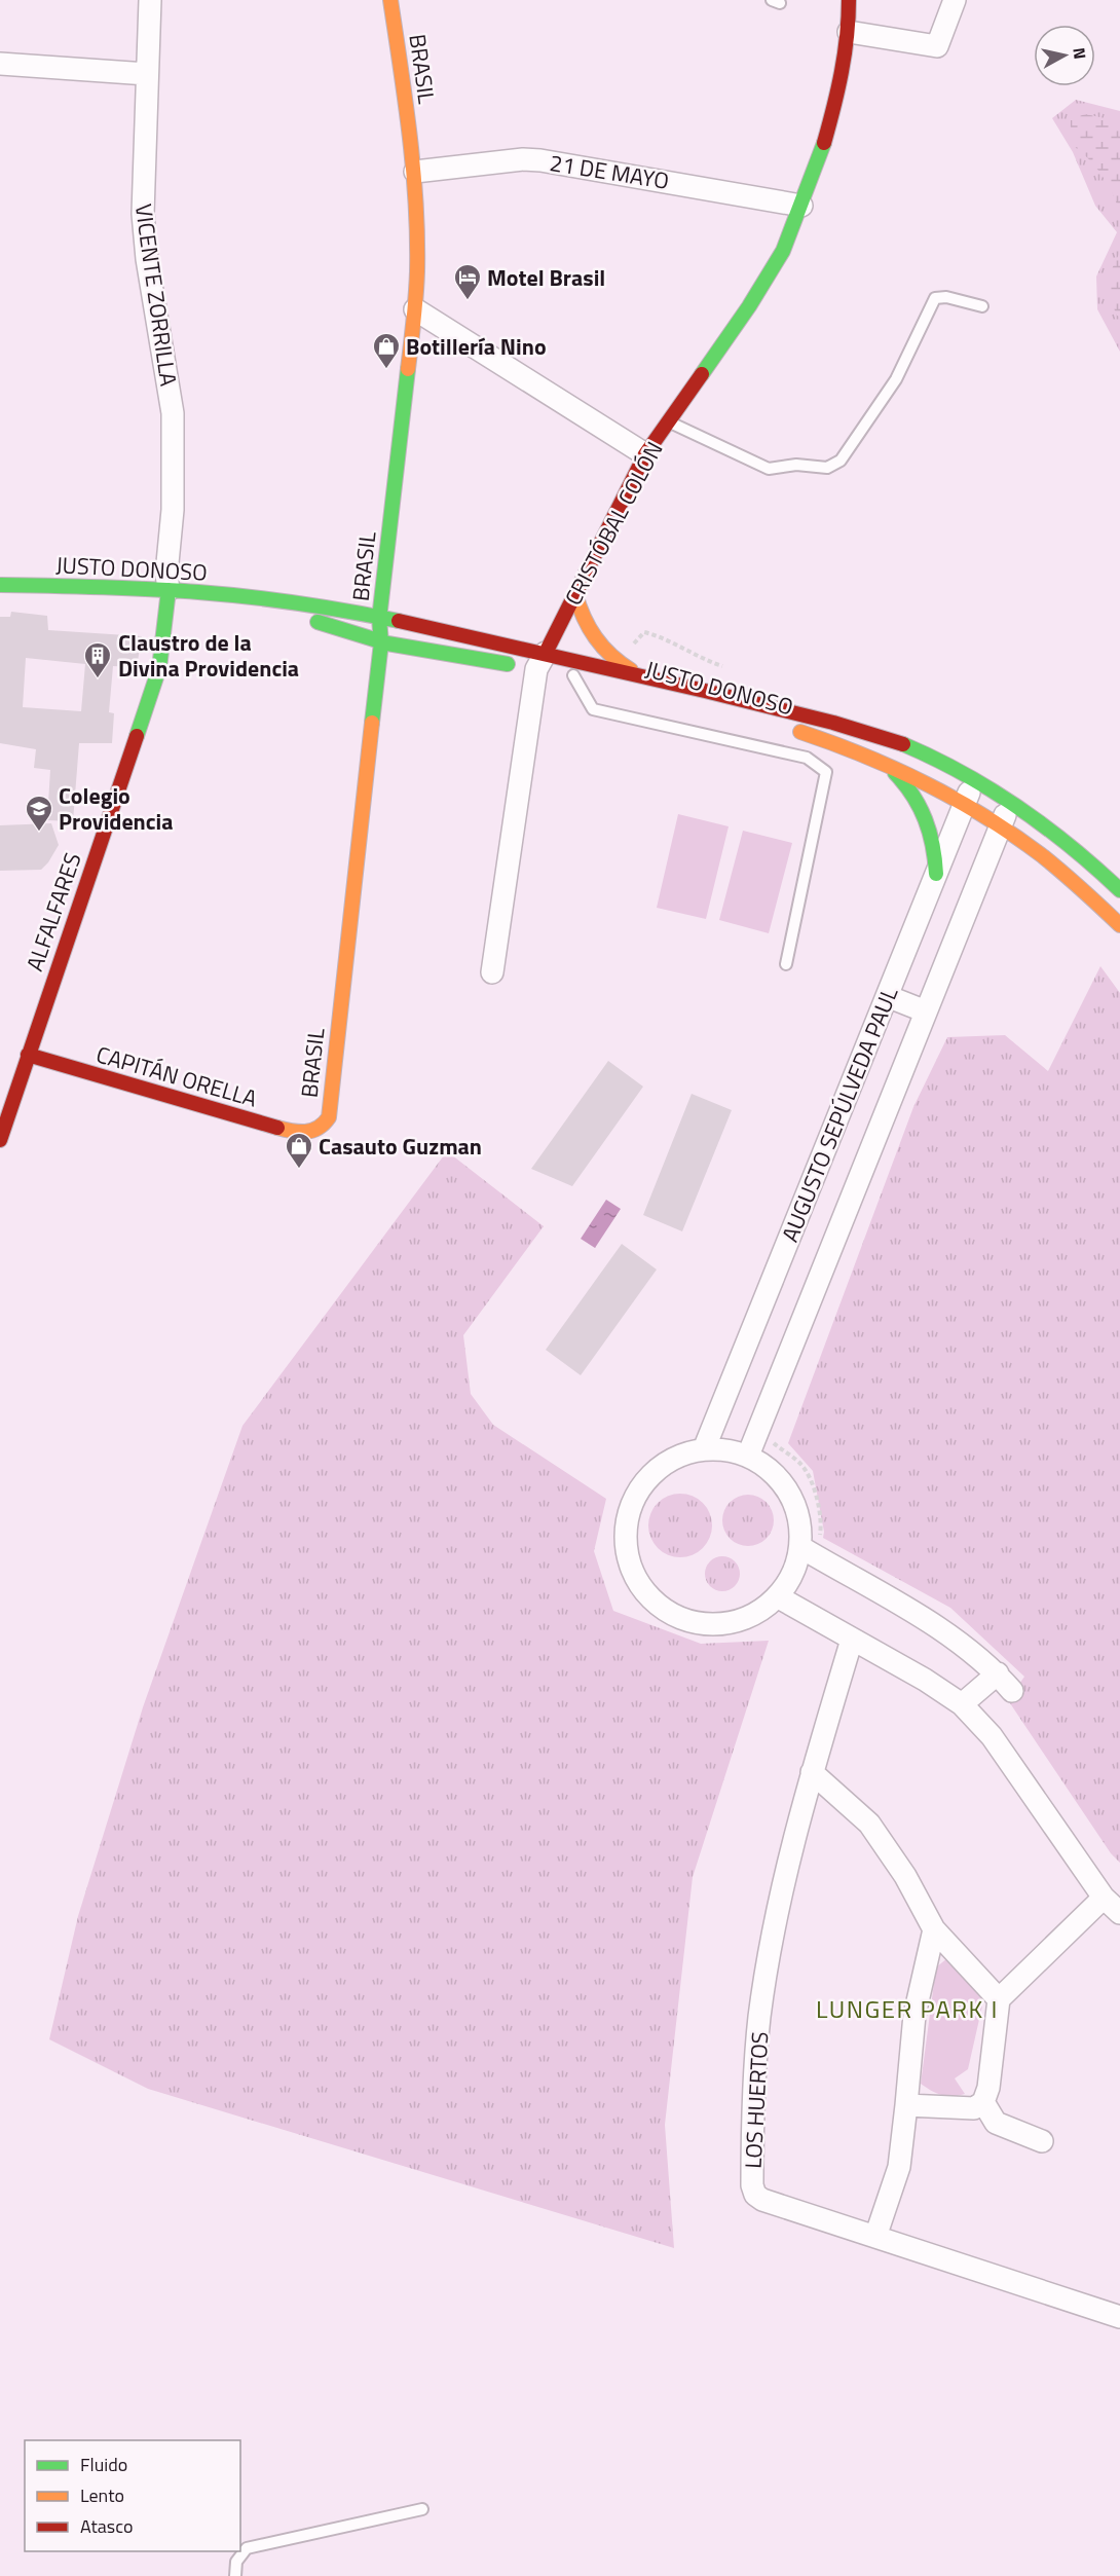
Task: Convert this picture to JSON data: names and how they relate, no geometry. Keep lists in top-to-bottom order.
{
  "streets": {
    "street": [
      "BRASIL",
      "21 DE MAYO",
      "VICENTE ZORRILLA",
      "CRISTÓBAL COLÓN",
      "JUSTO DONOSO",
      "ALFALFARES",
      "CAPITÁN ORELLA",
      "AUGUSTO SEPÚLVEDA PAUL",
      "LOS HUERTOS"
    ]
  },
  "crossings": [
    ["BRASIL", "21 DE MAYO"],
    ["BRASIL", "JUSTO DONOSO"],
    ["BRASIL", "CAPITÁN ORELLA"],
    ["21 DE MAYO", "CRISTÓBAL COLÓN"],
    ["VICENTE ZORRILLA", "JUSTO DONOSO"],
    ["VICENTE ZORRILLA", "ALFALFARES"],
    ["CRISTÓBAL COLÓN", "JUSTO DONOSO"],
    ["JUSTO DONOSO", "ALFALFARES"],
    ["JUSTO DONOSO", "AUGUSTO SEPÚLVEDA PAUL"],
    ["ALFALFARES", "CAPITÁN ORELLA"]
  ],
  "districts": ["LUNGER PARK I"],
  "places": {
    "hotel": ["Motel Brasil"],
    "shop": ["Botillería Nino", "Casauto Guzman"],
    "building": ["Claustro de la Divina Providencia"],
    "school or university": ["Colegio Providencia"]
  },
  "legend": ["Fluido", "Lento", "Atasco"],
  "north": "right"
}
